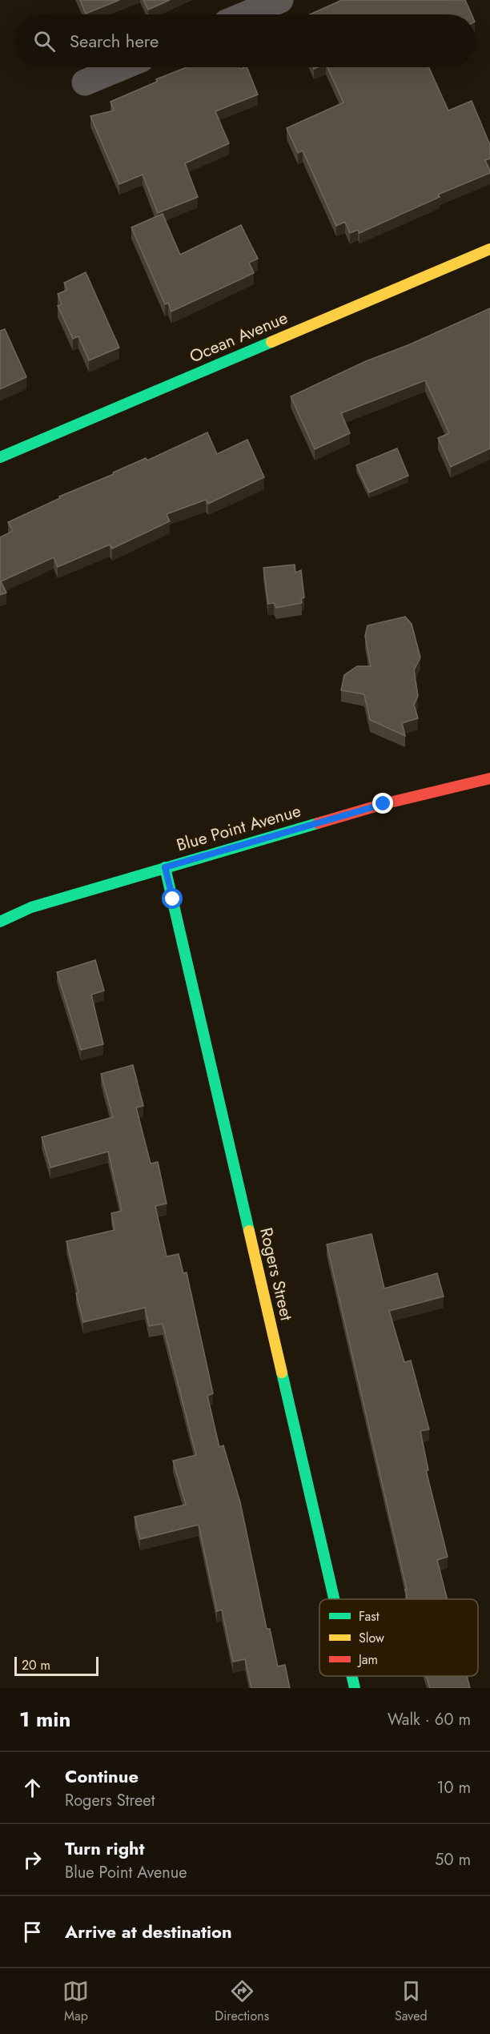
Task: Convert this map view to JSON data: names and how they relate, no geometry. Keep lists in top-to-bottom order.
{
  "streets": {
    "street": ["Ocean Avenue", "Blue Point Avenue", "Rogers Street"]
  },
  "crossings": [
    ["Blue Point Avenue", "Rogers Street"]
  ],
  "legend": ["Fast", "Slow", "Jam"],
  "scale_bar": "20 m",
  "page": {
    "search": "Search here",
    "scale": "20 m",
    "heading": ["1 min", "Walk · 60 m"],
    "list": [
      ["Continue", "Rogers Street", "10 m"],
      ["Turn right", "Blue Point Avenue", "50 m"],
      "Arrive at destination"
    ],
    "nav": ["Map", "Directions", "Saved"]
  }
}
